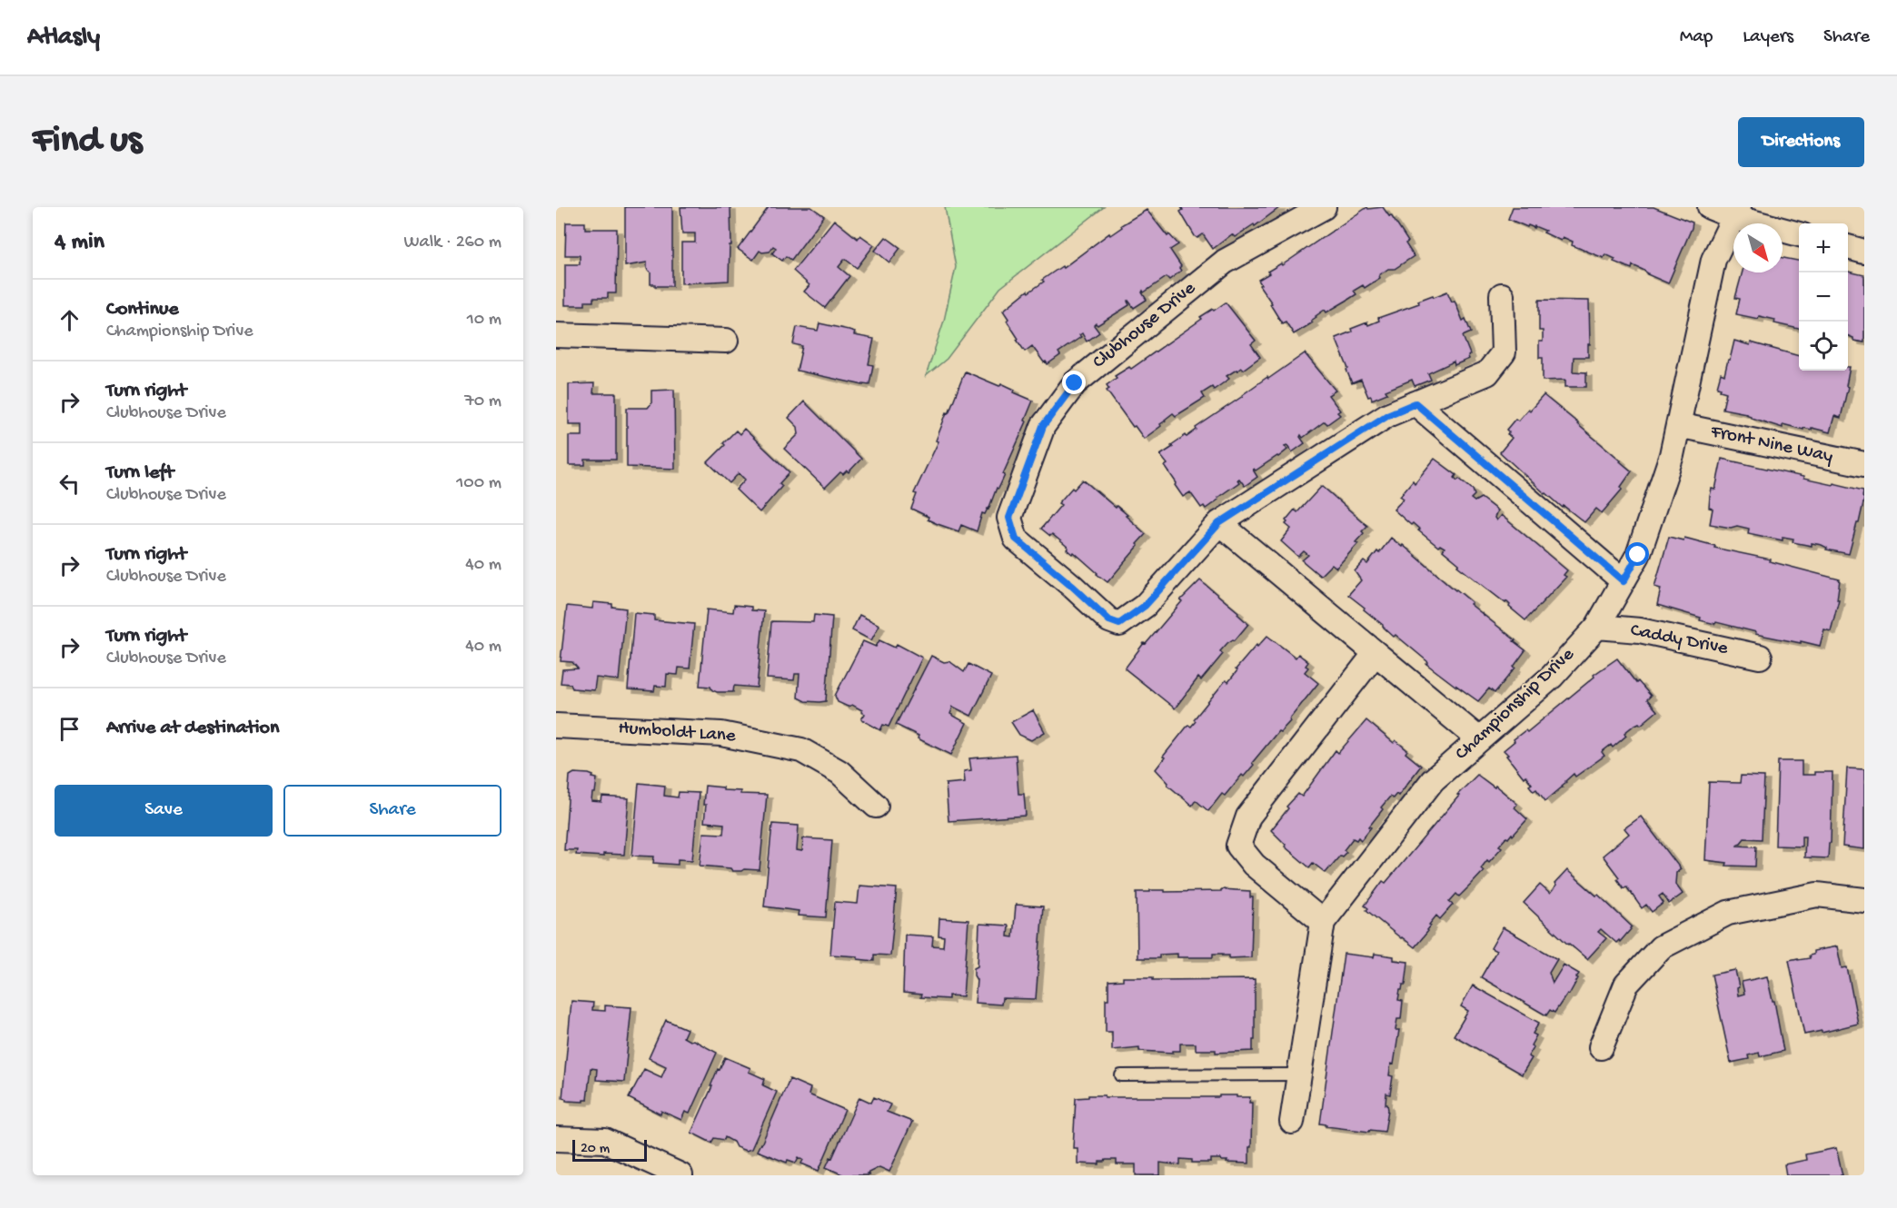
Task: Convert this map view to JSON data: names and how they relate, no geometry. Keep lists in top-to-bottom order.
{
  "streets": {
    "street": [
      "Clubhouse Drive",
      "Front Nine Way",
      "Caddy Drive",
      "Championship Drive",
      "Humboldt Lane"
    ]
  },
  "crossings": [
    ["Front Nine Way", "Championship Drive"],
    ["Caddy Drive", "Championship Drive"]
  ],
  "scale_bar": "20 m",
  "north": "bottom right",
  "page": {
    "header": "Atlasly",
    "nav": ["Map", "Layers", "Share"],
    "buttons": [
      "Directions",
      ["Save", "Share"]
    ],
    "title": "Find us",
    "heading": ["4 min", "Walk · 260 m"],
    "map_buttons": ["+", "−"],
    "list": [
      ["Continue", "Championship Drive", "10 m"],
      ["Turn right", "Clubhouse Drive", "70 m"],
      ["Turn left", "Clubhouse Drive", "100 m"],
      ["Turn right", "Clubhouse Drive", "40 m"],
      ["Turn right", "Clubhouse Drive", "40 m"],
      "Arrive at destination"
    ],
    "scale": "20 m"
  }
}
